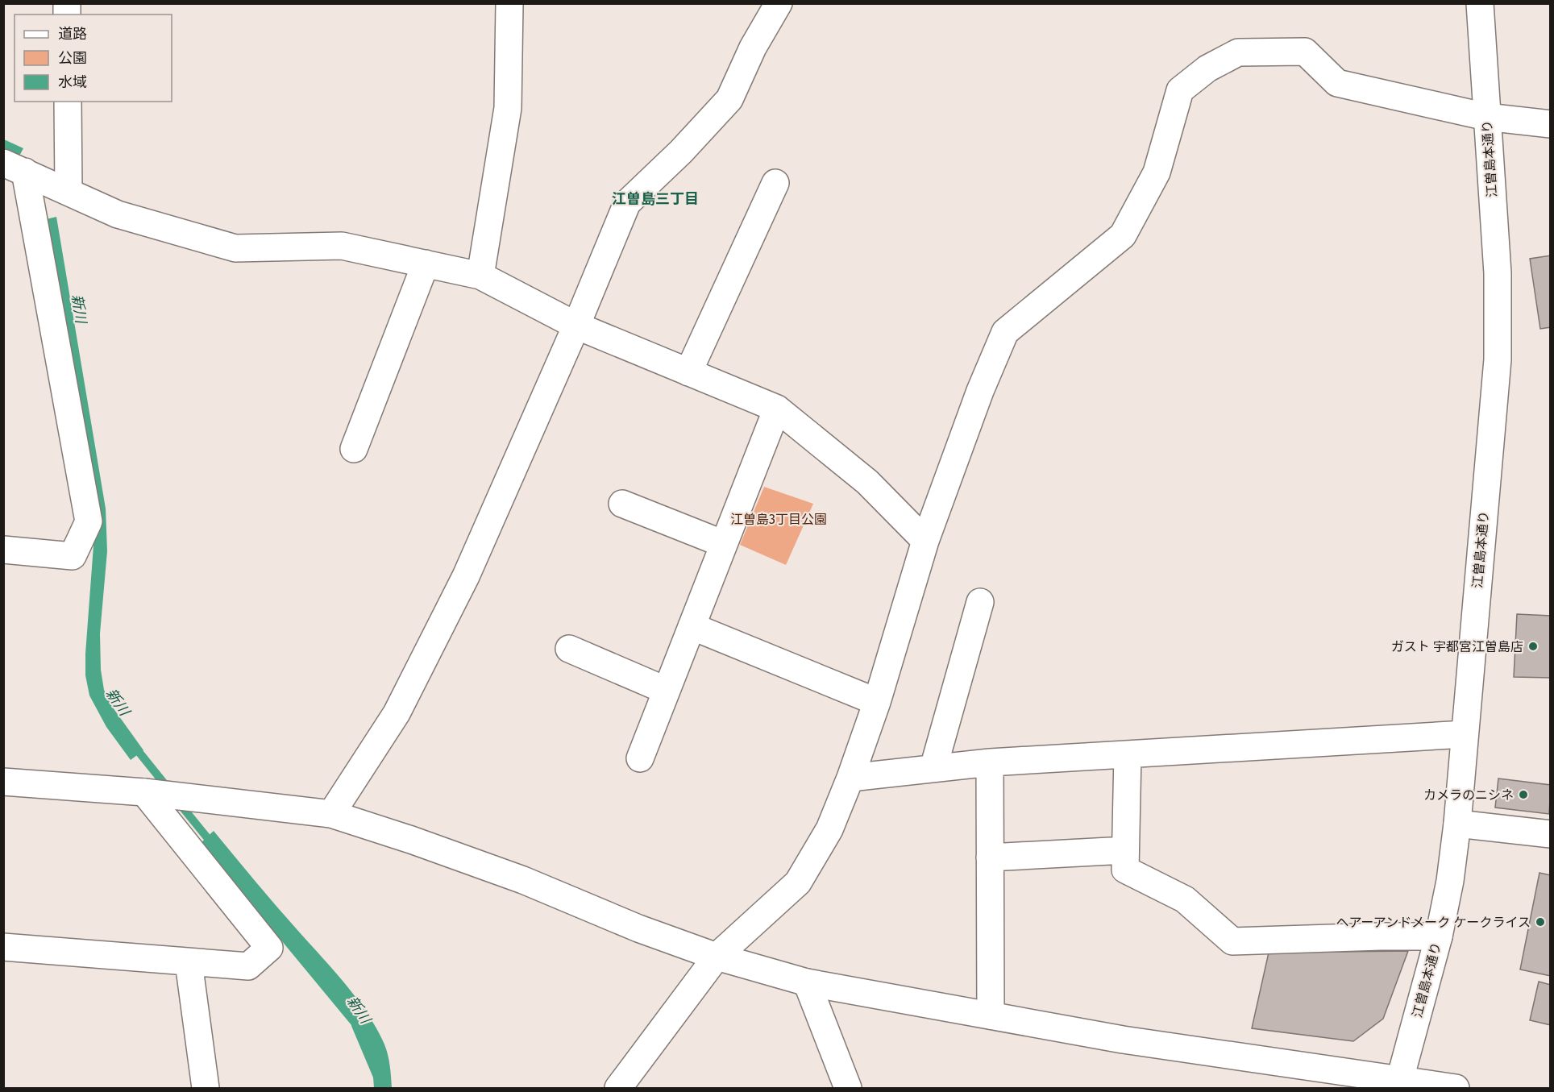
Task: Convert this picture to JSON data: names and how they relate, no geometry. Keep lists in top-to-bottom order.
{
  "streets": {
    "street": ["江曽島本通り"]
  },
  "districts": ["江曽島三丁目"],
  "water": ["新川"],
  "parks": ["江曽島3丁目公園"],
  "places": ["ガスト 宇都宮江曽島店", "カメラのニシネ", "ヘアーアンドメーク ケークライス"],
  "legend": ["道路", "公園", "水域"]
}
